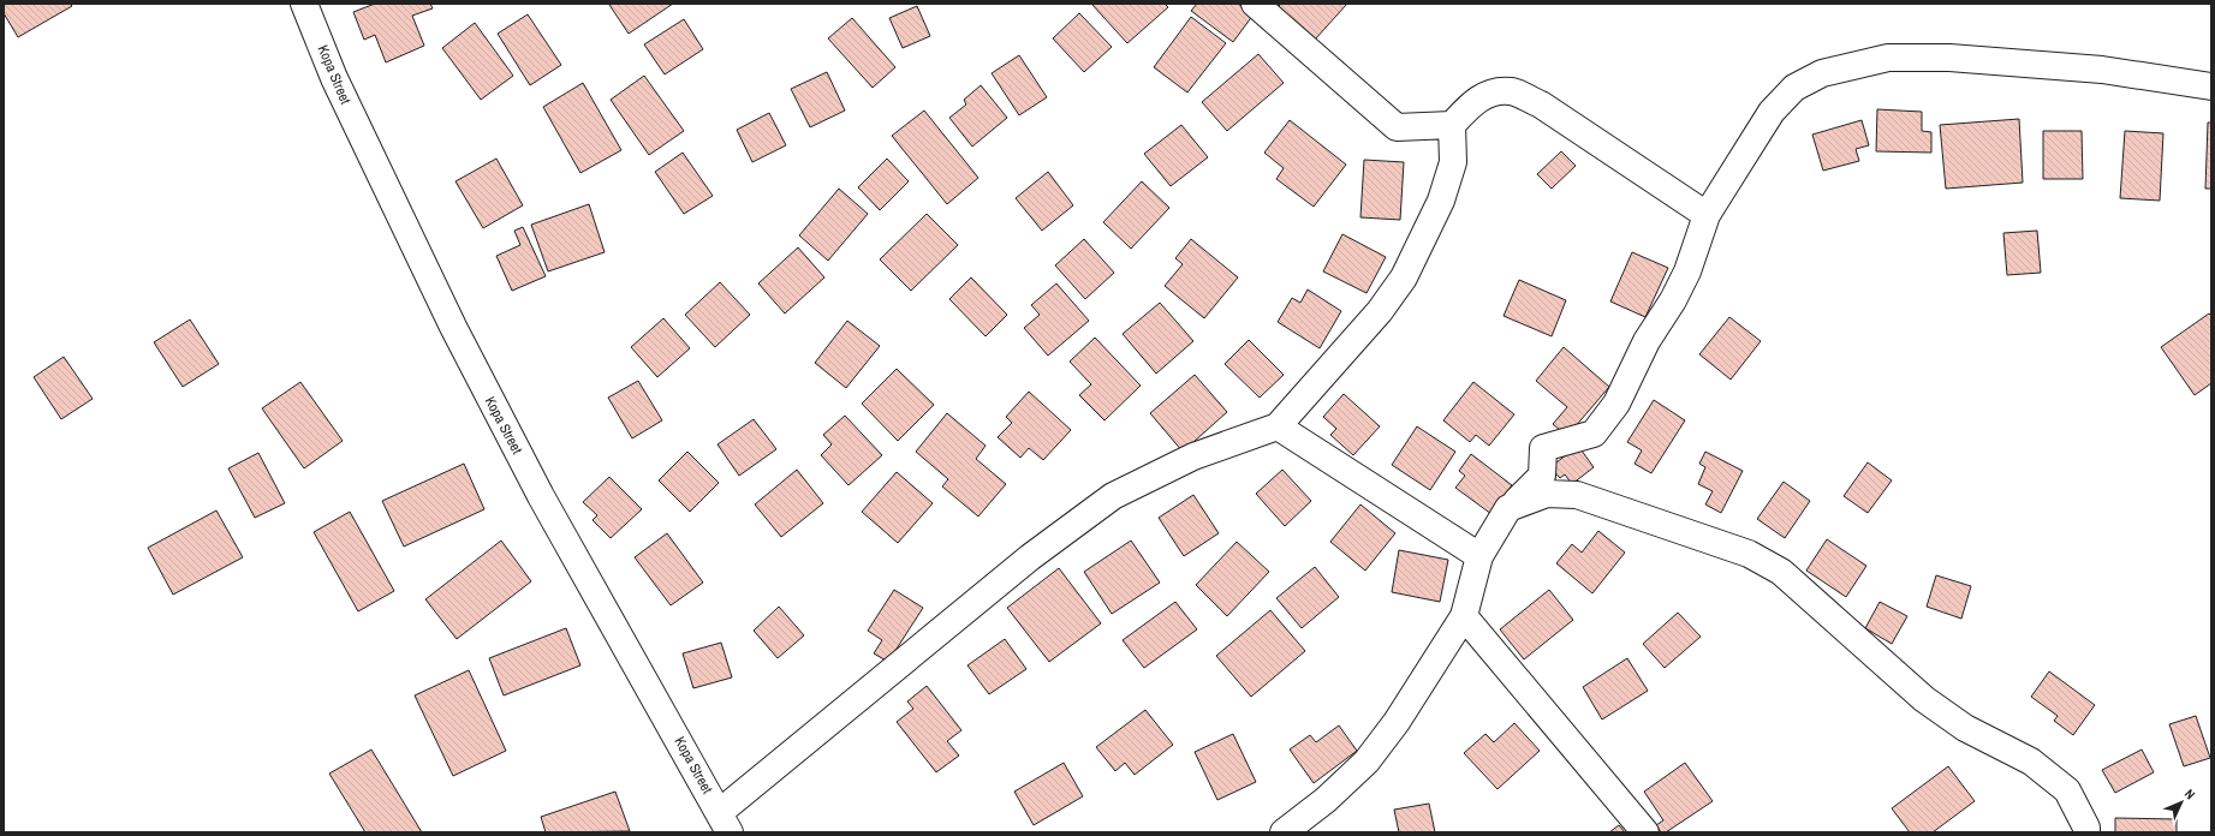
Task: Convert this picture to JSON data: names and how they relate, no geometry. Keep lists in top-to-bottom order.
{
  "streets": {
    "street": ["Kopa Street"]
  },
  "north": "top right"
}
